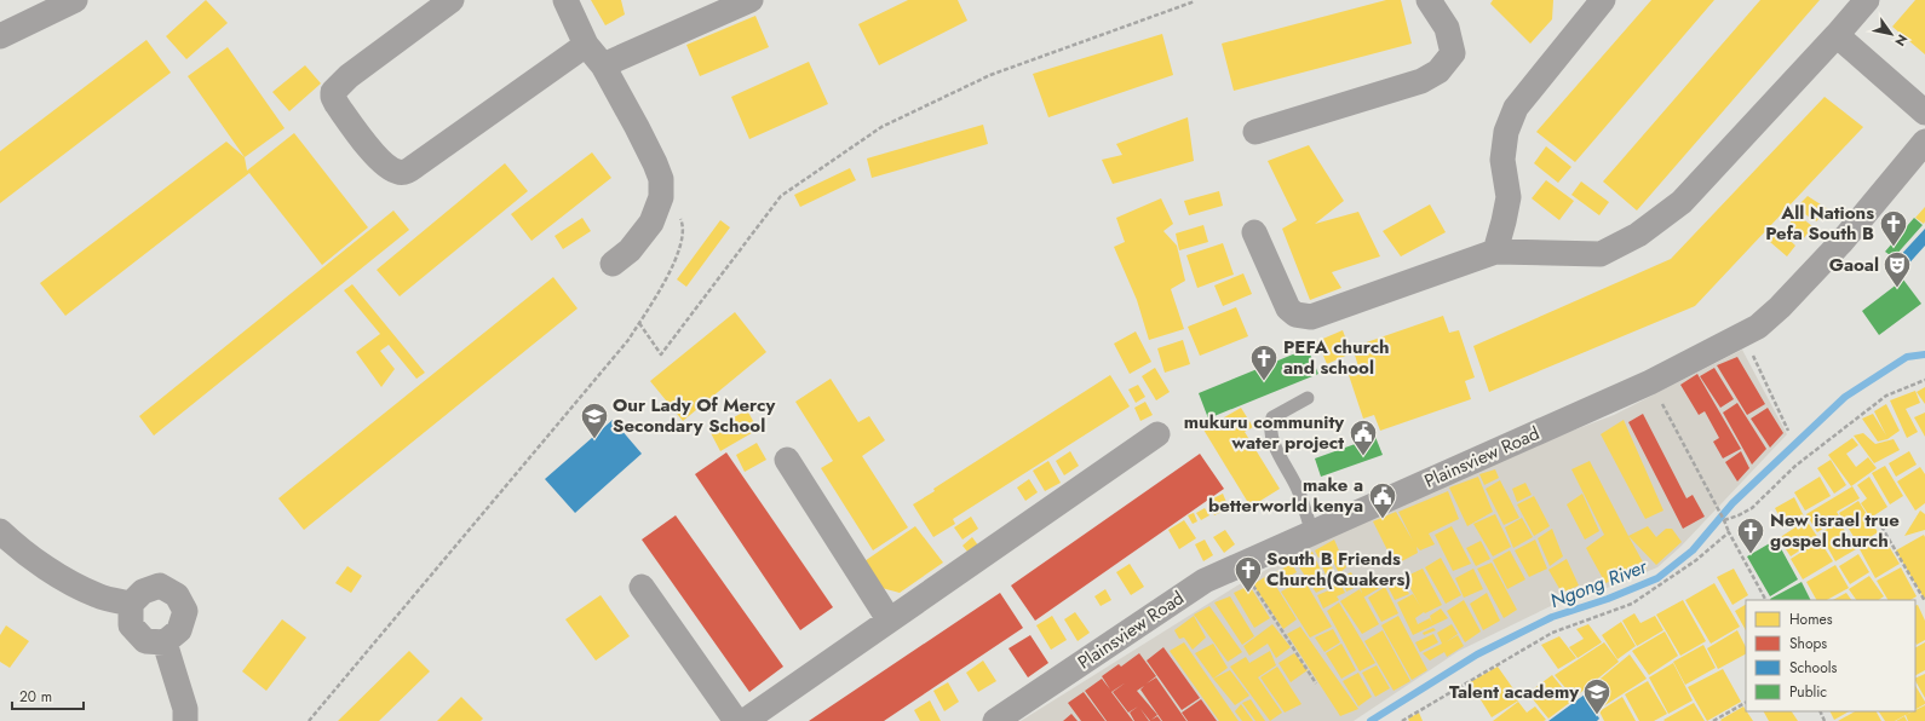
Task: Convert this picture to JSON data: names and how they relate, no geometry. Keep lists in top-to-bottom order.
{
  "streets": {
    "street": ["Plainsview Road"]
  },
  "water": ["Ngong River"],
  "places": {
    "church": [
      "All Nations Pefa South B",
      "PEFA church and school",
      "New israel true gospel church",
      "South B Friends Church(Quakers)"
    ],
    "theatre": ["Gaoal"],
    "school or university": ["Our Lady Of Mercy Secondary School", "Talent academy"],
    "public building": ["mukuru community water project", "make a betterworld kenya"]
  },
  "legend": [
    "Homes",
    "Shops",
    "Schools",
    "Public"
  ],
  "scale_bar": "20 m",
  "north": "bottom right"
}
